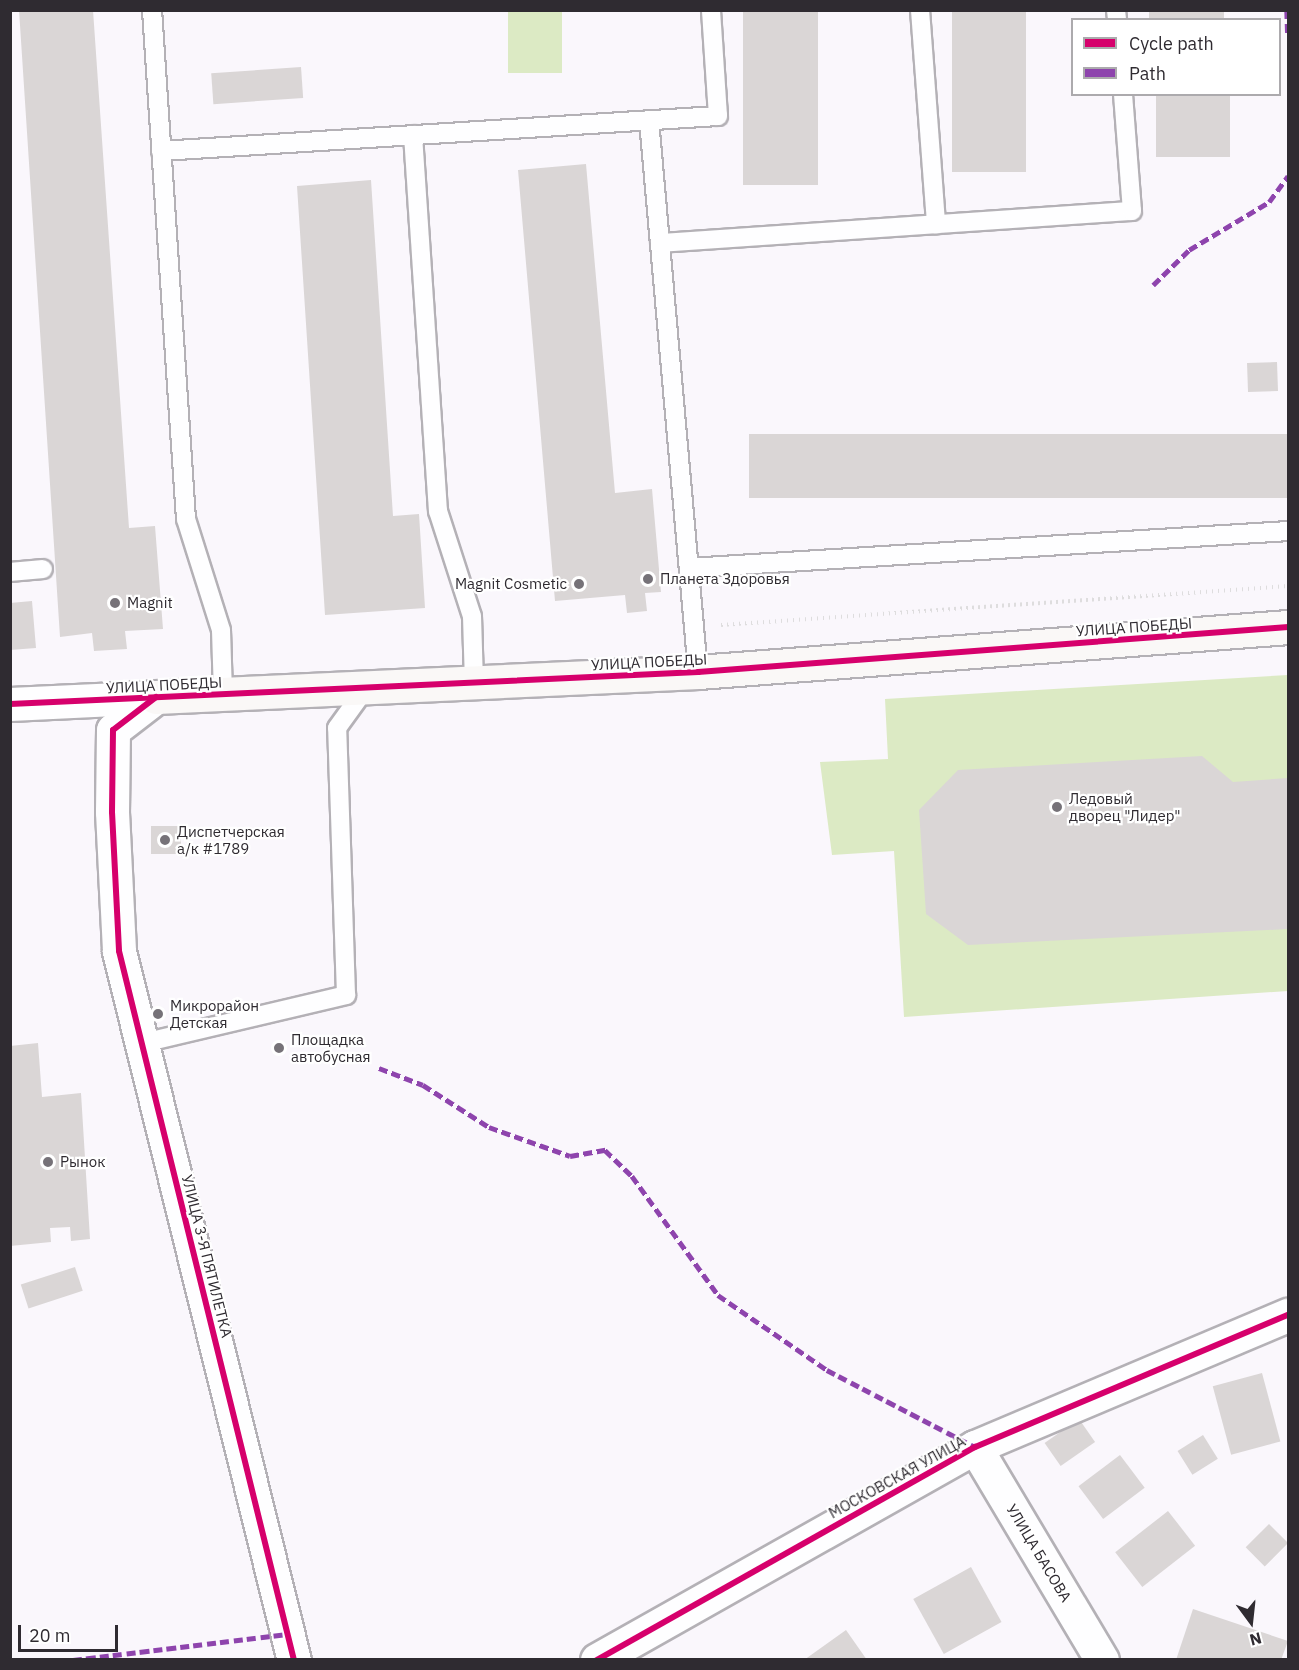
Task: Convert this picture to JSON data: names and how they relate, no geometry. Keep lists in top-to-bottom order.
{
  "streets": {
    "street": [
      "УЛИЦА ПОБЕДЫ",
      "УЛИЦА 3-Я ПЯТИЛЕТКА",
      "МОСКОВСКАЯ УЛИЦА",
      "УЛИЦА БАСОВА"
    ]
  },
  "crossings": [
    ["УЛИЦА ПОБЕДЫ", "УЛИЦА 3-Я ПЯТИЛЕТКА"],
    ["МОСКОВСКАЯ УЛИЦА", "УЛИЦА БАСОВА"]
  ],
  "places": [
    "Планета Здоровья",
    "Magnit Cosmetic",
    "Magnit",
    "Ледовый дворец \"Лидер\"",
    "Диспетчерская а/к #1789",
    "Микрорайон Детская",
    "Площадка автобусная",
    "Рынок"
  ],
  "legend": ["Cycle path", "Path"],
  "scale_bar": "20 m",
  "north": "bottom"
}
